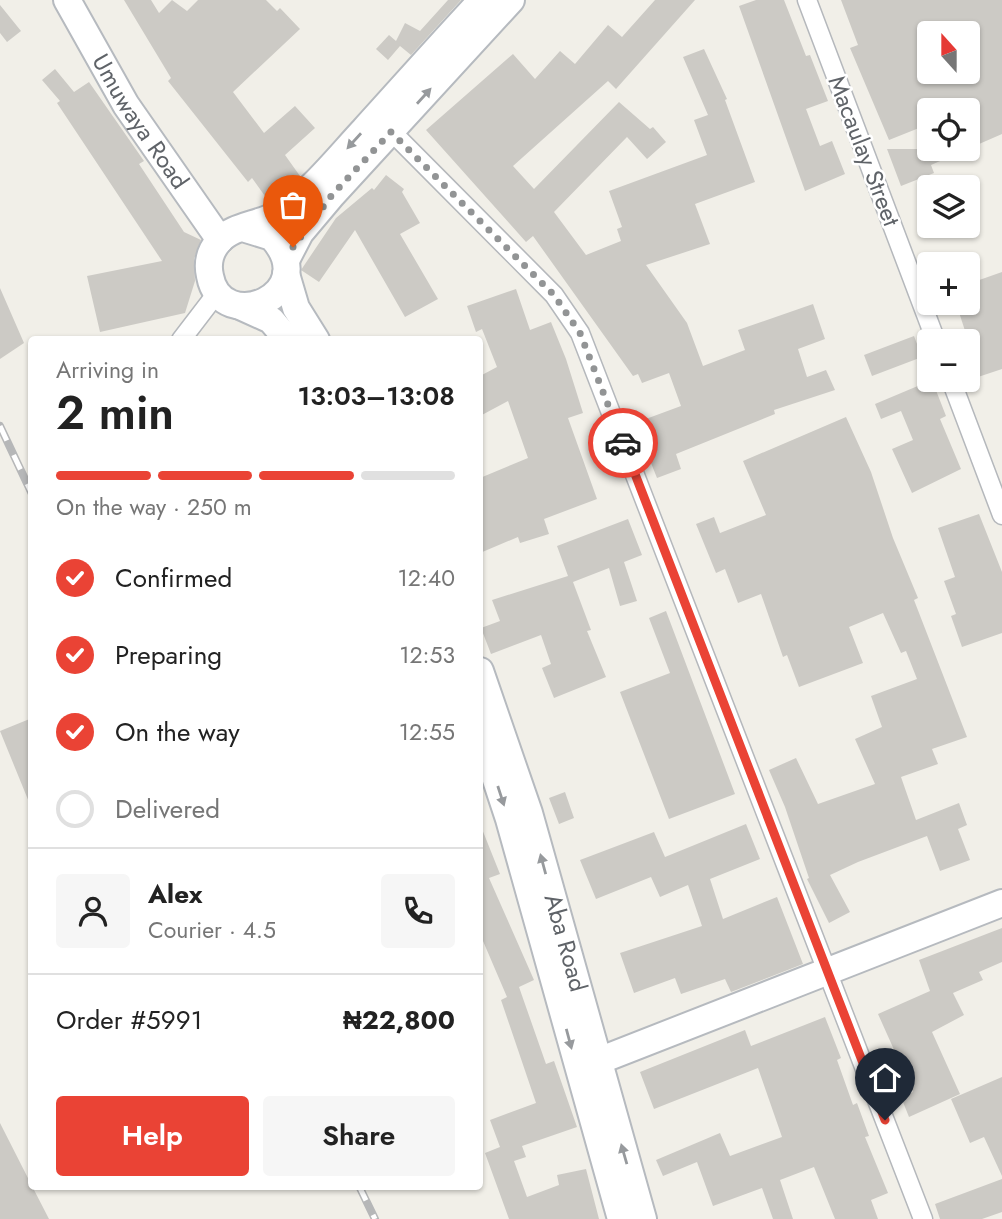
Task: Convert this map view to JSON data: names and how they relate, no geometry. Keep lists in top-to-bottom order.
{
  "streets": {
    "main road": ["Umuwaya Road", "Aba Road"],
    "street": ["Macaulay Street"]
  },
  "north": "top",
  "page": {
    "map_buttons": ["+", "−"],
    "heading": ["2 min", "Arriving in", "13:03–13:08"],
    "panel": [
      "Alex",
      "Courier · 4.5",
      "Order #5991",
      "₦22,800"
    ],
    "bar": "On the way · 250 m",
    "list": [
      ["Confirmed", "12:40"],
      ["Preparing", "12:53"],
      ["On the way", "12:55"],
      "Delivered"
    ],
    "buttons": ["Help", "Share"]
  }
}
